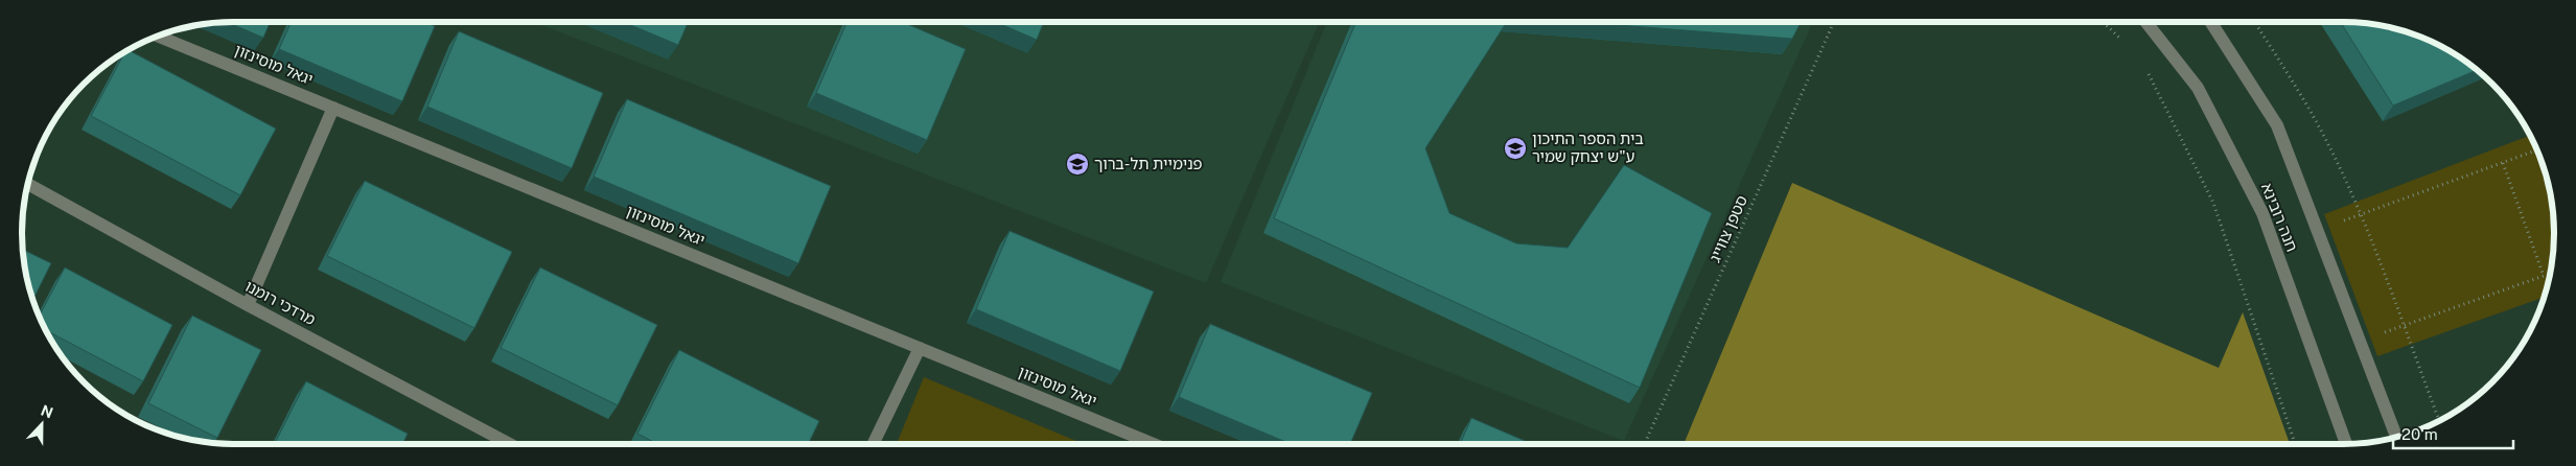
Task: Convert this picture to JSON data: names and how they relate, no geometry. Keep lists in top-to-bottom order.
{
  "streets": {
    "street": ["יגאל מוסינזון", "חנה רובינא", "מרדכי רומנו"],
    "path": ["סטפן צווייג"]
  },
  "places": {
    "school or university": ["בית הספר התיכון ע\"ש יצחק שמיר", "פנימיית תל-ברוך"]
  },
  "scale_bar": "20 m",
  "north": "top"
}
